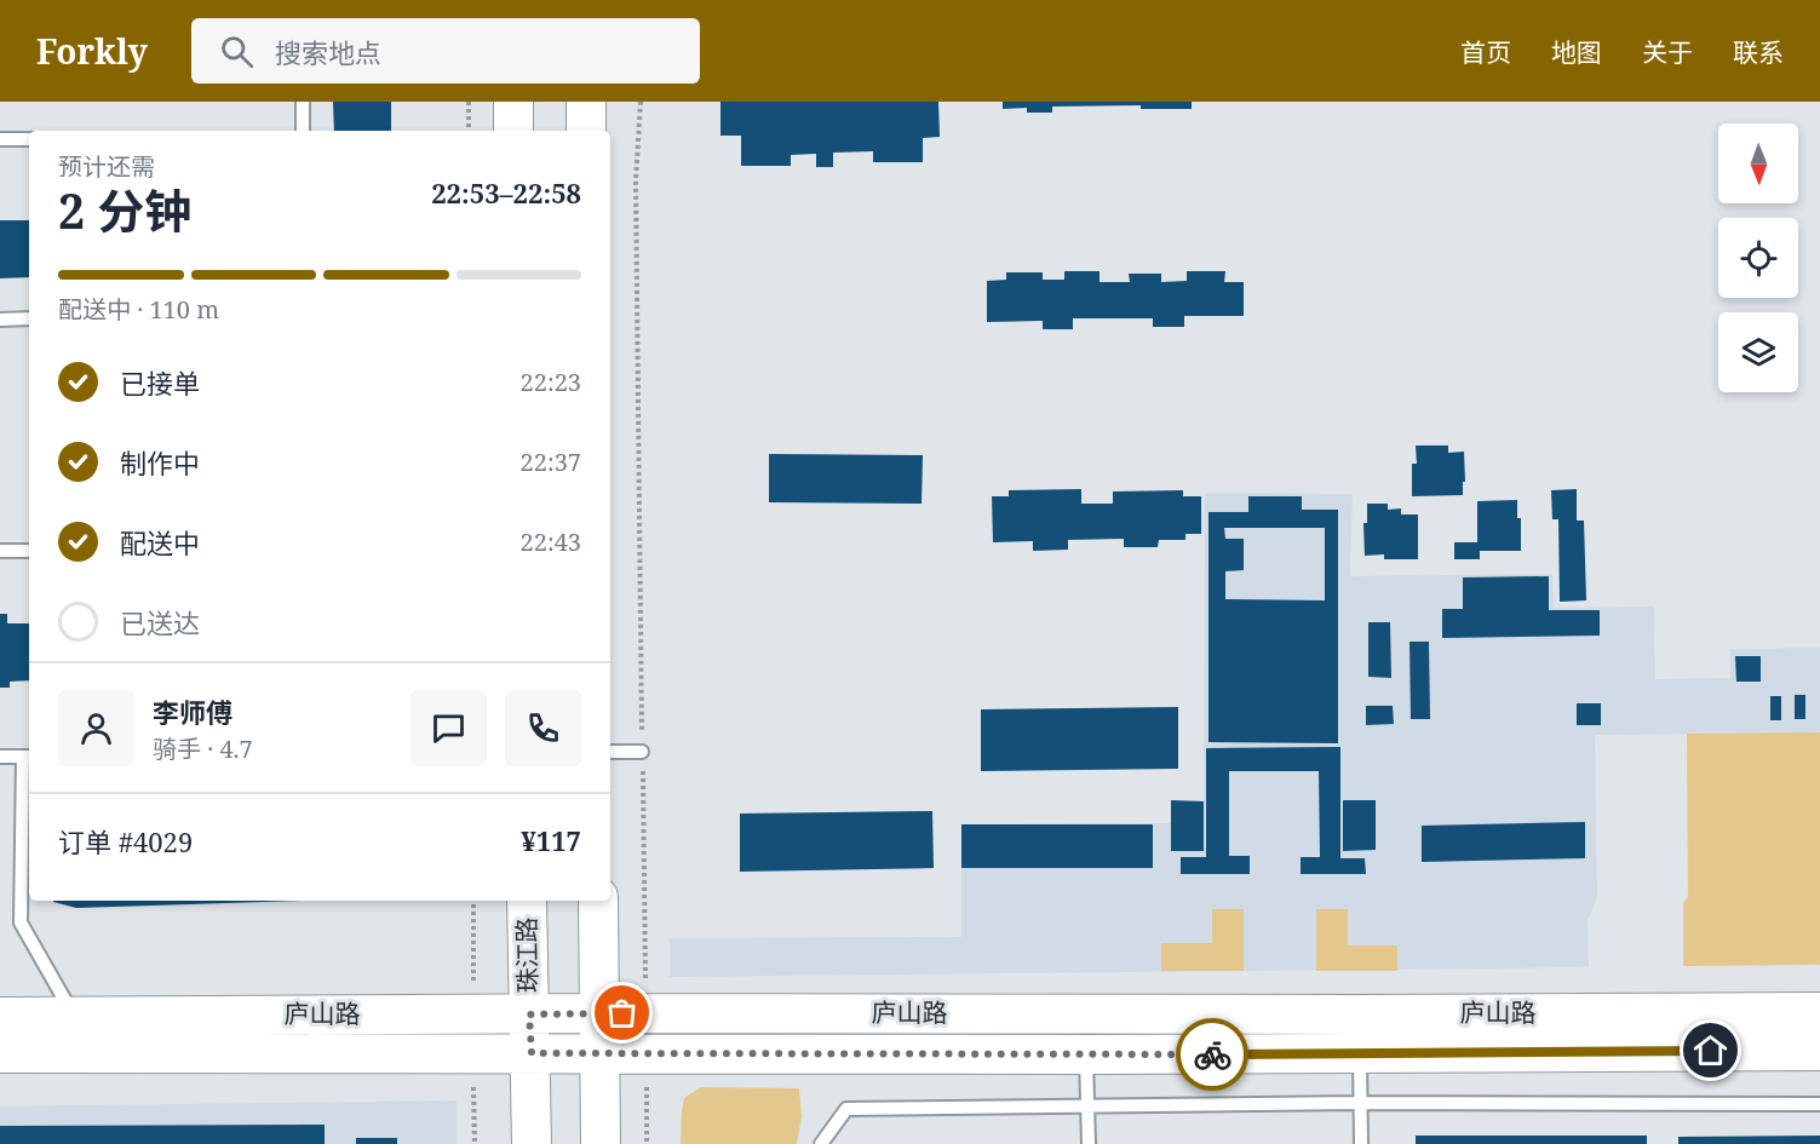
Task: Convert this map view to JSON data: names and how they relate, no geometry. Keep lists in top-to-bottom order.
{
  "streets": {
    "street": ["珠江路", "庐山路"]
  },
  "crossings": [
    ["珠江路", "庐山路"]
  ],
  "north": "bottom",
  "page": {
    "header": "Forkly",
    "search": "搜索地点",
    "nav": [
      "首页",
      "地图",
      "关于",
      "联系"
    ],
    "heading": ["2 分钟", "预计还需", "22:53–22:58"],
    "panel": [
      "李师傅",
      "骑手 · 4.7",
      "订单 #4029",
      "¥117"
    ],
    "bar": "配送中 · 110 m",
    "list": [
      ["已接单", "22:23"],
      ["制作中", "22:37"],
      ["配送中", "22:43"],
      "已送达"
    ]
  }
}
